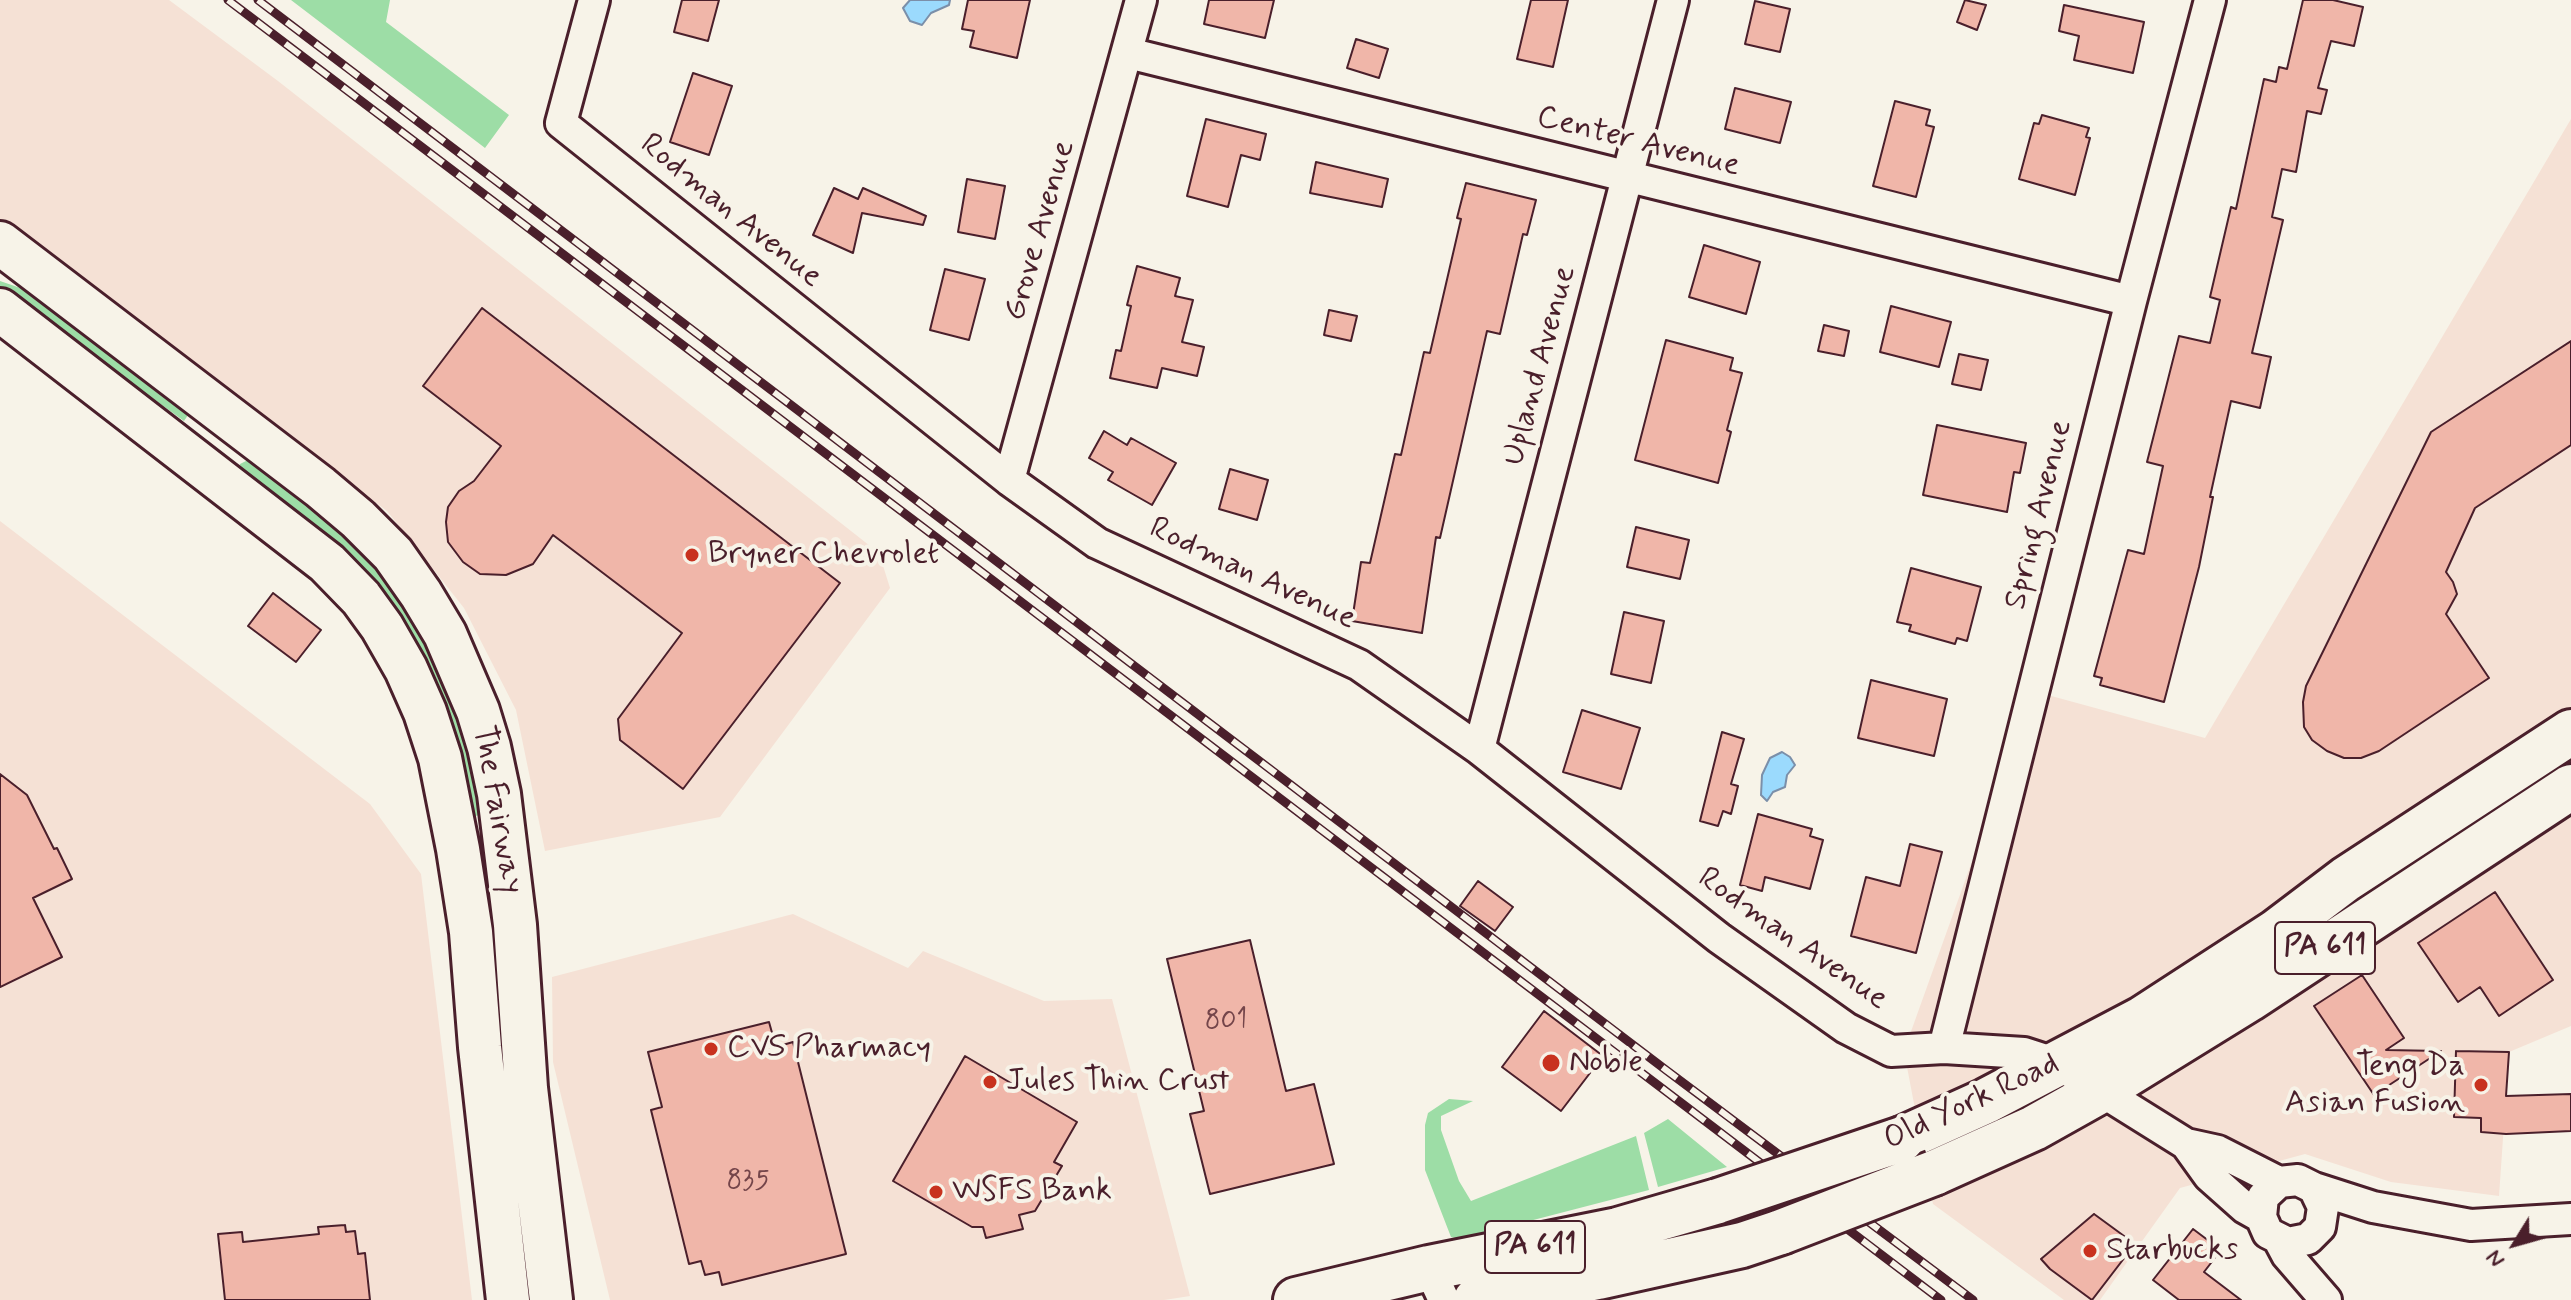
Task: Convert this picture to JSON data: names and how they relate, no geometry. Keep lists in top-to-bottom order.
{
  "streets": {
    "highway": ["PA 611", "Old York Road"],
    "main road": ["The Fairway"],
    "street": [
      "Center Avenue",
      "Rodman Avenue",
      "Grove Avenue",
      "Upland Avenue",
      "Spring Avenue"
    ]
  },
  "crossings": [
    ["Center Avenue", "Grove Avenue"],
    ["Center Avenue", "Upland Avenue"],
    ["Center Avenue", "Spring Avenue"],
    ["Rodman Avenue", "Grove Avenue"],
    ["Rodman Avenue", "Upland Avenue"],
    ["Rodman Avenue", "Spring Avenue"],
    ["Rodman Avenue", "Old York Road"]
  ],
  "places": [
    "Bryner Chevrolet",
    "CVS Pharmacy",
    "Noble",
    "Jules Thin Crust",
    "Teng Da Asian Fusion",
    "WSFS Bank",
    "Starbucks"
  ],
  "house_numbers": ["801", "835"],
  "north": "bottom left"
}
